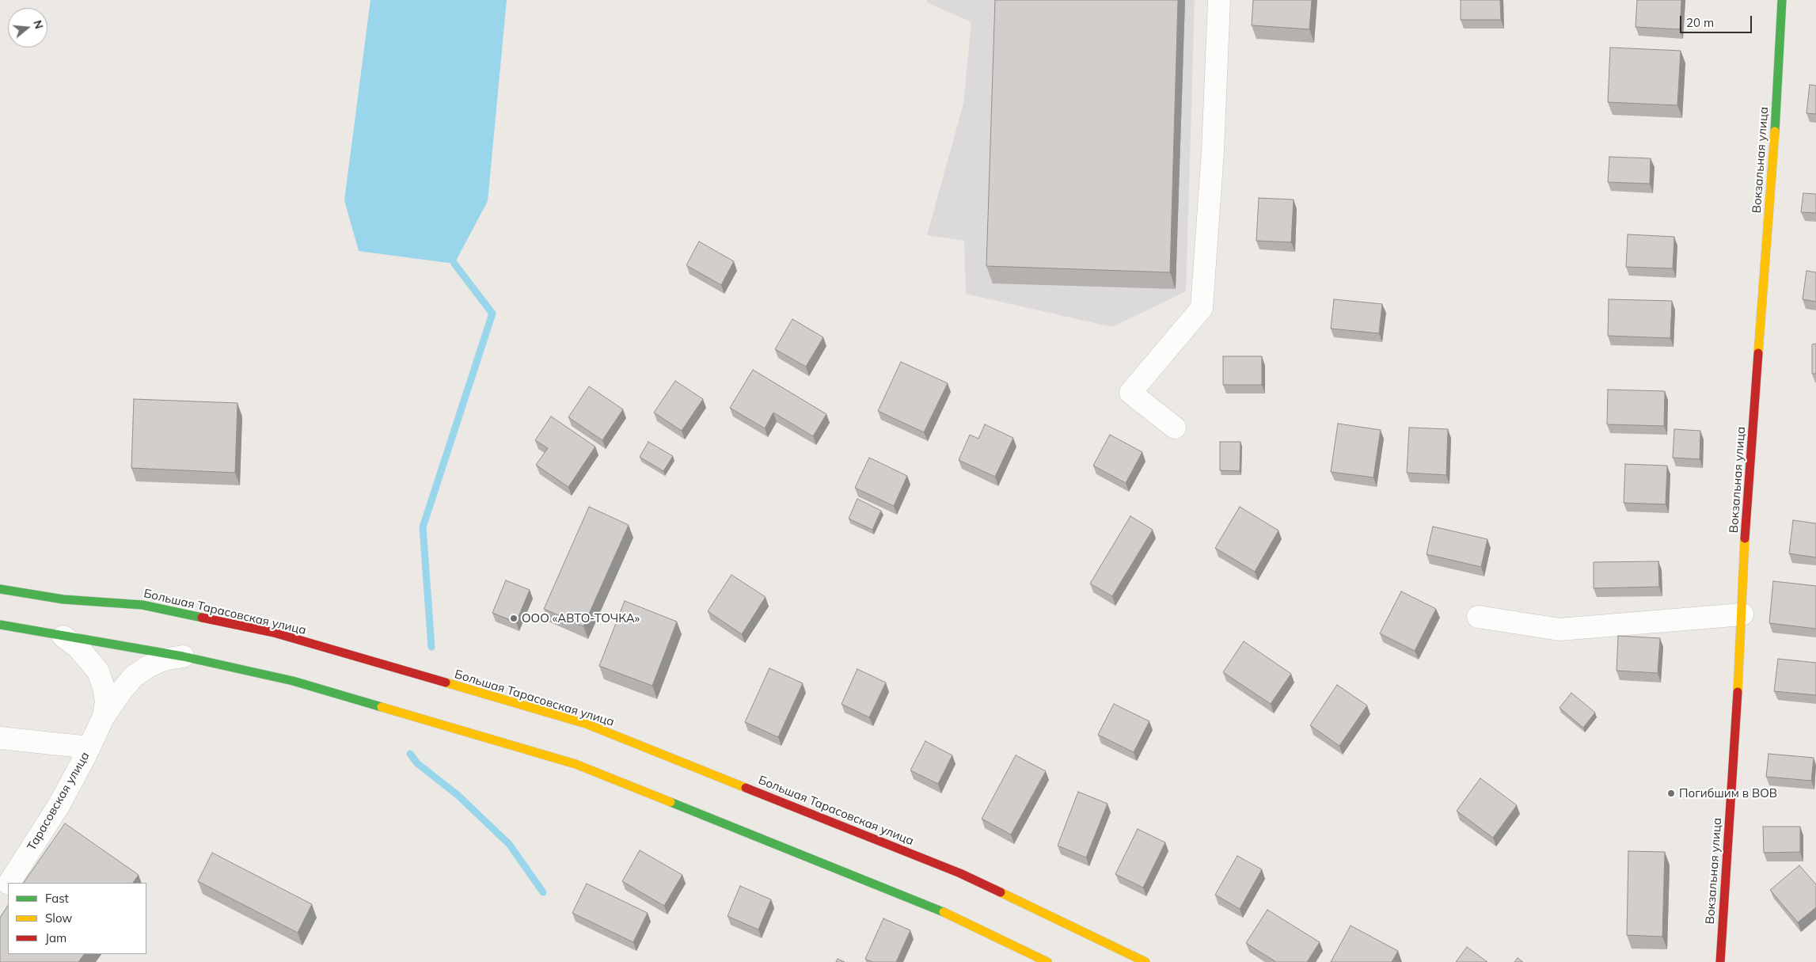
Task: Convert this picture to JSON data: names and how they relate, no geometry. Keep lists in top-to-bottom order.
{
  "streets": {
    "street": ["Вокзальная улица", "Большая Тарасовская улица", "Тарасовская улица"]
  },
  "places": ["ООО «АВТО-ТОЧКА»", "Погибшим в ВОВ"],
  "legend": ["Fast", "Slow", "Jam"],
  "scale_bar": "20 m",
  "north": "right"
}
